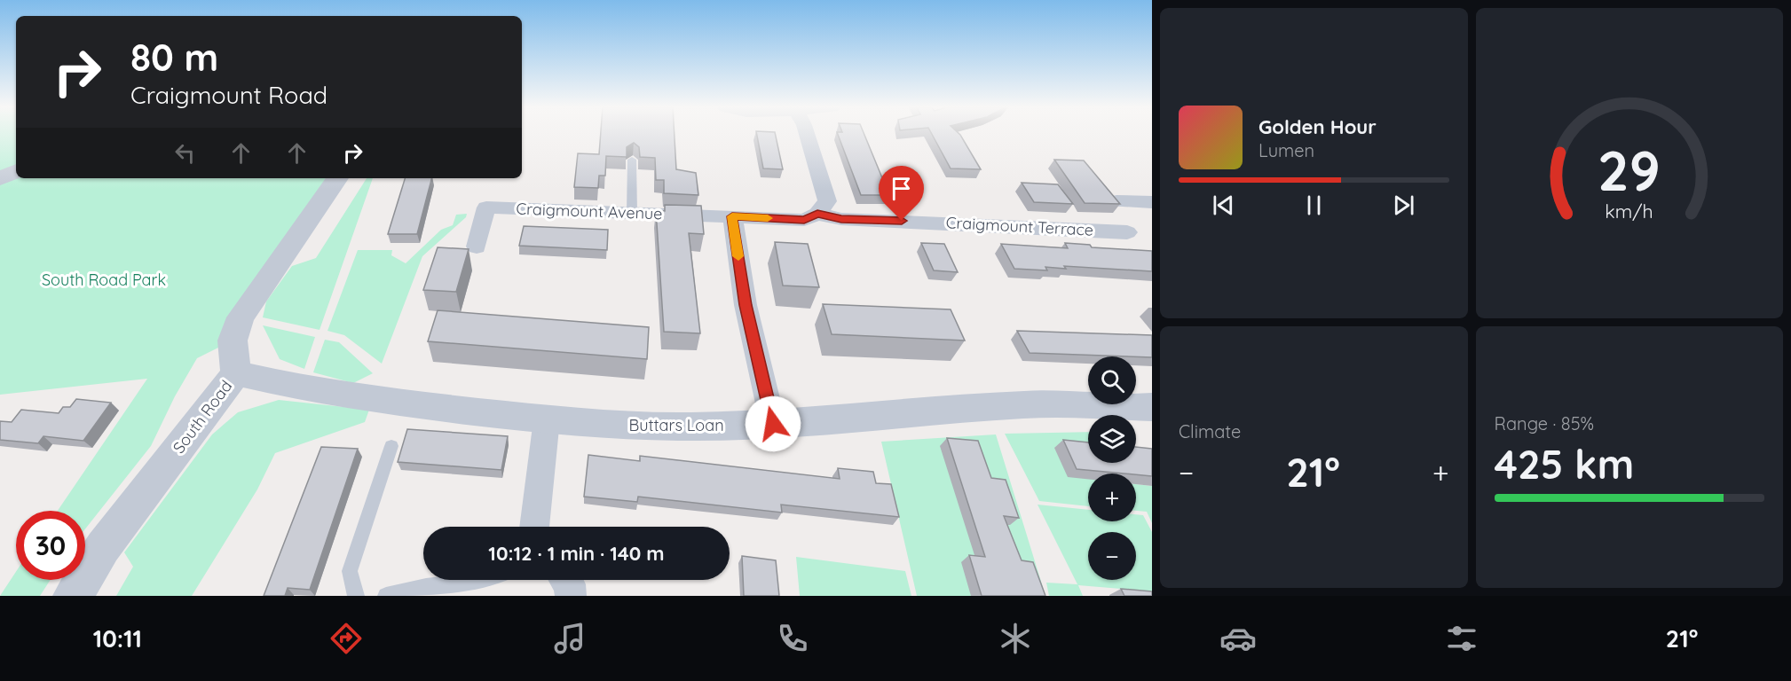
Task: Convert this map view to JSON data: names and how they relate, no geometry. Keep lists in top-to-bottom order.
{
  "streets": {
    "street": [
      "Craigmount Avenue",
      "Craigmount Terrace",
      "South Road",
      "Buttars Loan"
    ]
  },
  "crossings": [
    ["Craigmount Avenue", "Craigmount Terrace"],
    ["South Road", "Buttars Loan"]
  ],
  "parks": ["South Road Park"],
  "page": {
    "turn": ["80 m", "Craigmount Road"],
    "song": ["Golden Hour", "Lumen"],
    "tile": [
      "Climate",
      ["Range · 85%", "425 km"]
    ],
    "map_buttons": ["+", "−"],
    "heat": ["−", "21°", "+"],
    "limit": "30",
    "trip": "10:12 · 1 min · 140 m",
    "tabs": ["10:11", "21°"],
    "gauge": ["29", "km/h"]
  }
}
